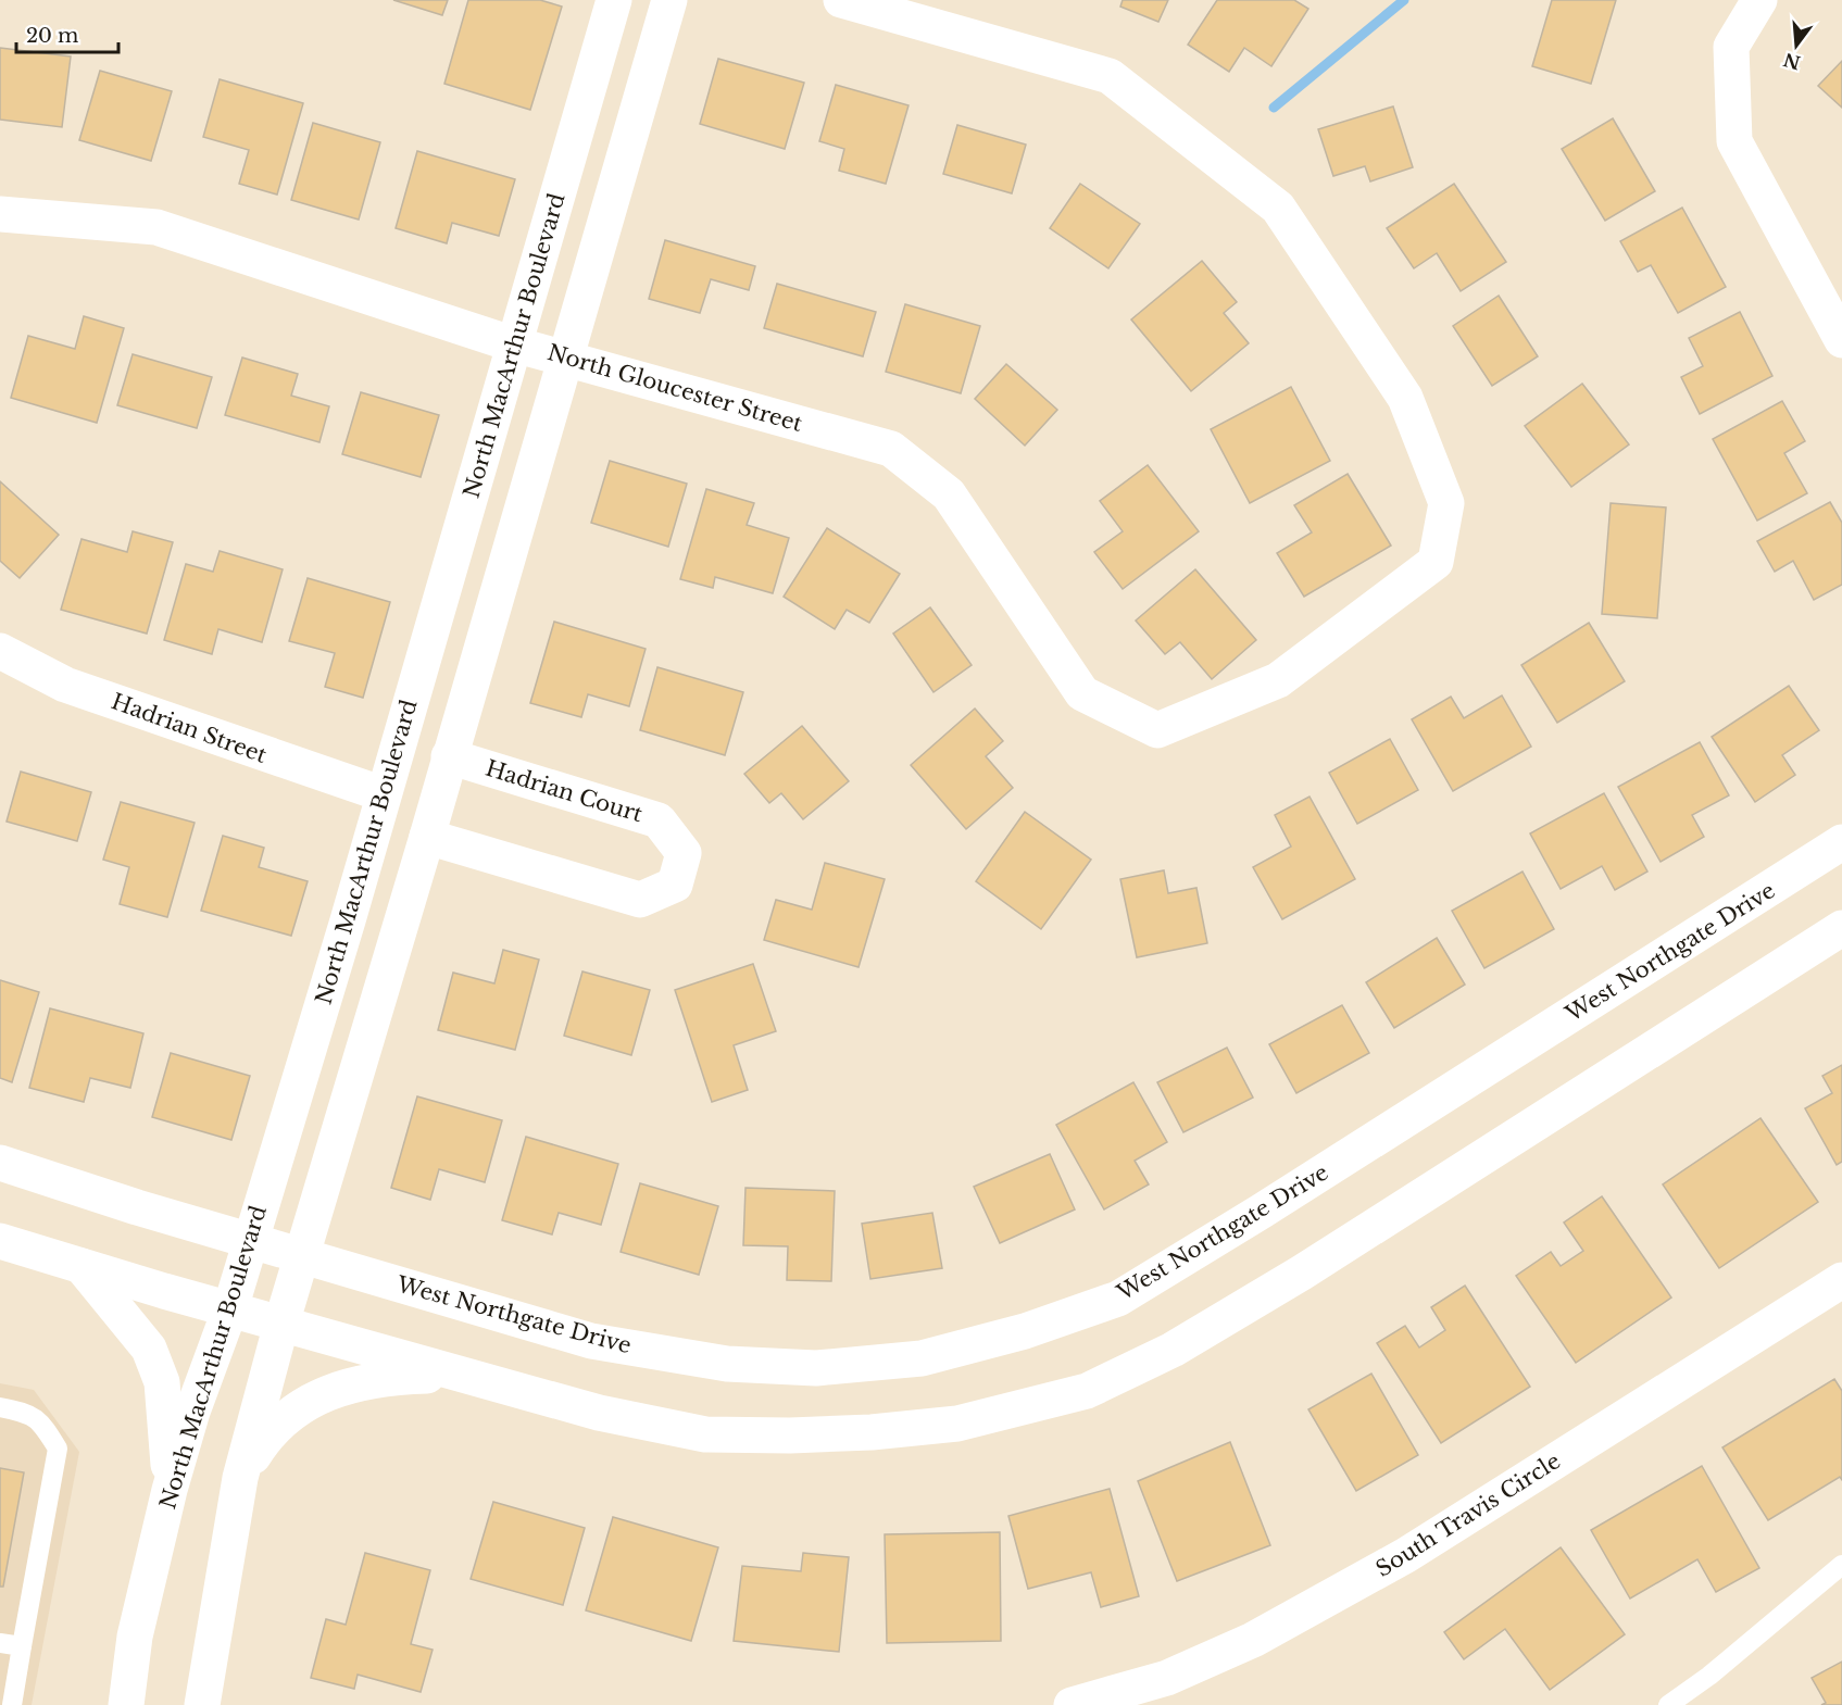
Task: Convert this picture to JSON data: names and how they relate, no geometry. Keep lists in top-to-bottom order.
{
  "streets": {
    "main road": [
      "North MacArthur Boulevard",
      "North Gloucester Street",
      "Hadrian Street",
      "Hadrian Court",
      "West Northgate Drive",
      "South Travis Circle"
    ]
  },
  "crossings": [
    ["North MacArthur Boulevard", "North Gloucester Street"],
    ["North MacArthur Boulevard", "Hadrian Street"],
    ["North MacArthur Boulevard", "West Northgate Drive"],
    ["Hadrian Street", "Hadrian Court"]
  ],
  "scale_bar": "20 m",
  "north": "bottom"
}
